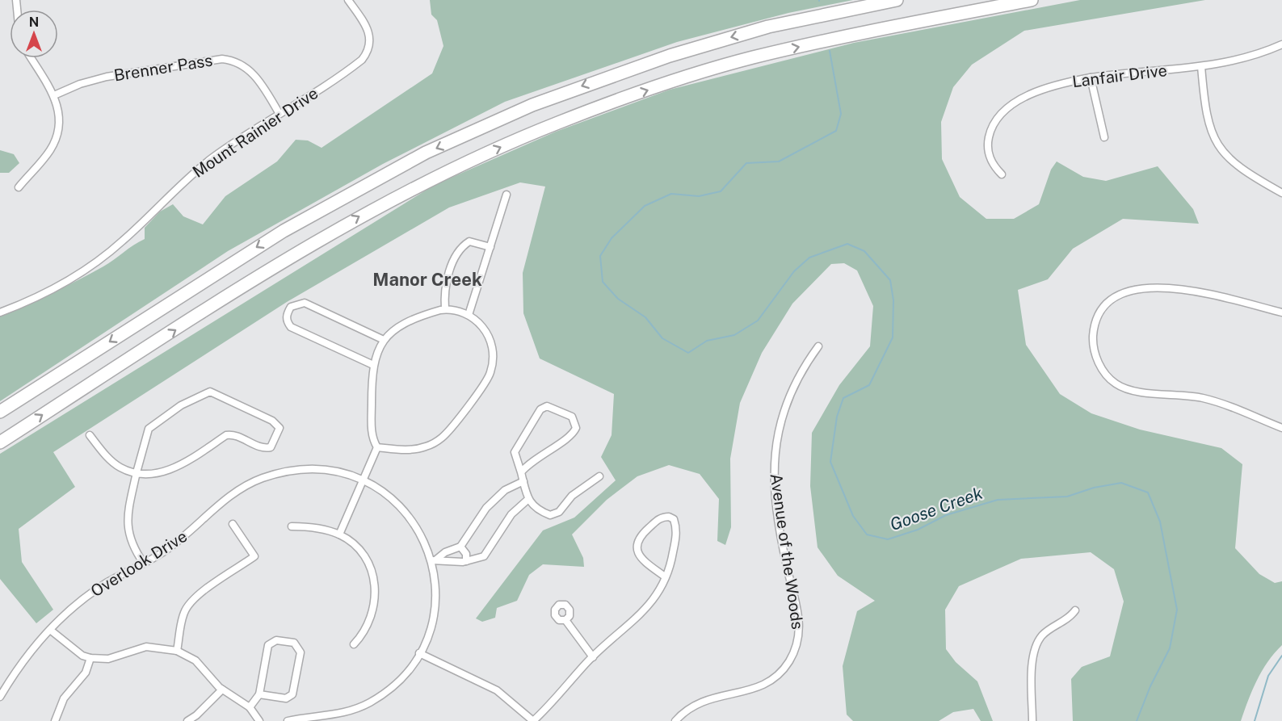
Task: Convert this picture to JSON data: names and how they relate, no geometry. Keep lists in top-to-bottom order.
{
  "streets": {
    "street": [
      "Brenner Pass",
      "Lanfair Drive",
      "Mount Rainier Drive",
      "Avenue of the Woods",
      "Overlook Drive"
    ]
  },
  "crossings": [
    ["Brenner Pass", "Mount Rainier Drive"]
  ],
  "districts": ["Manor Creek"],
  "water": ["Goose Creek"],
  "north": "top"
}
